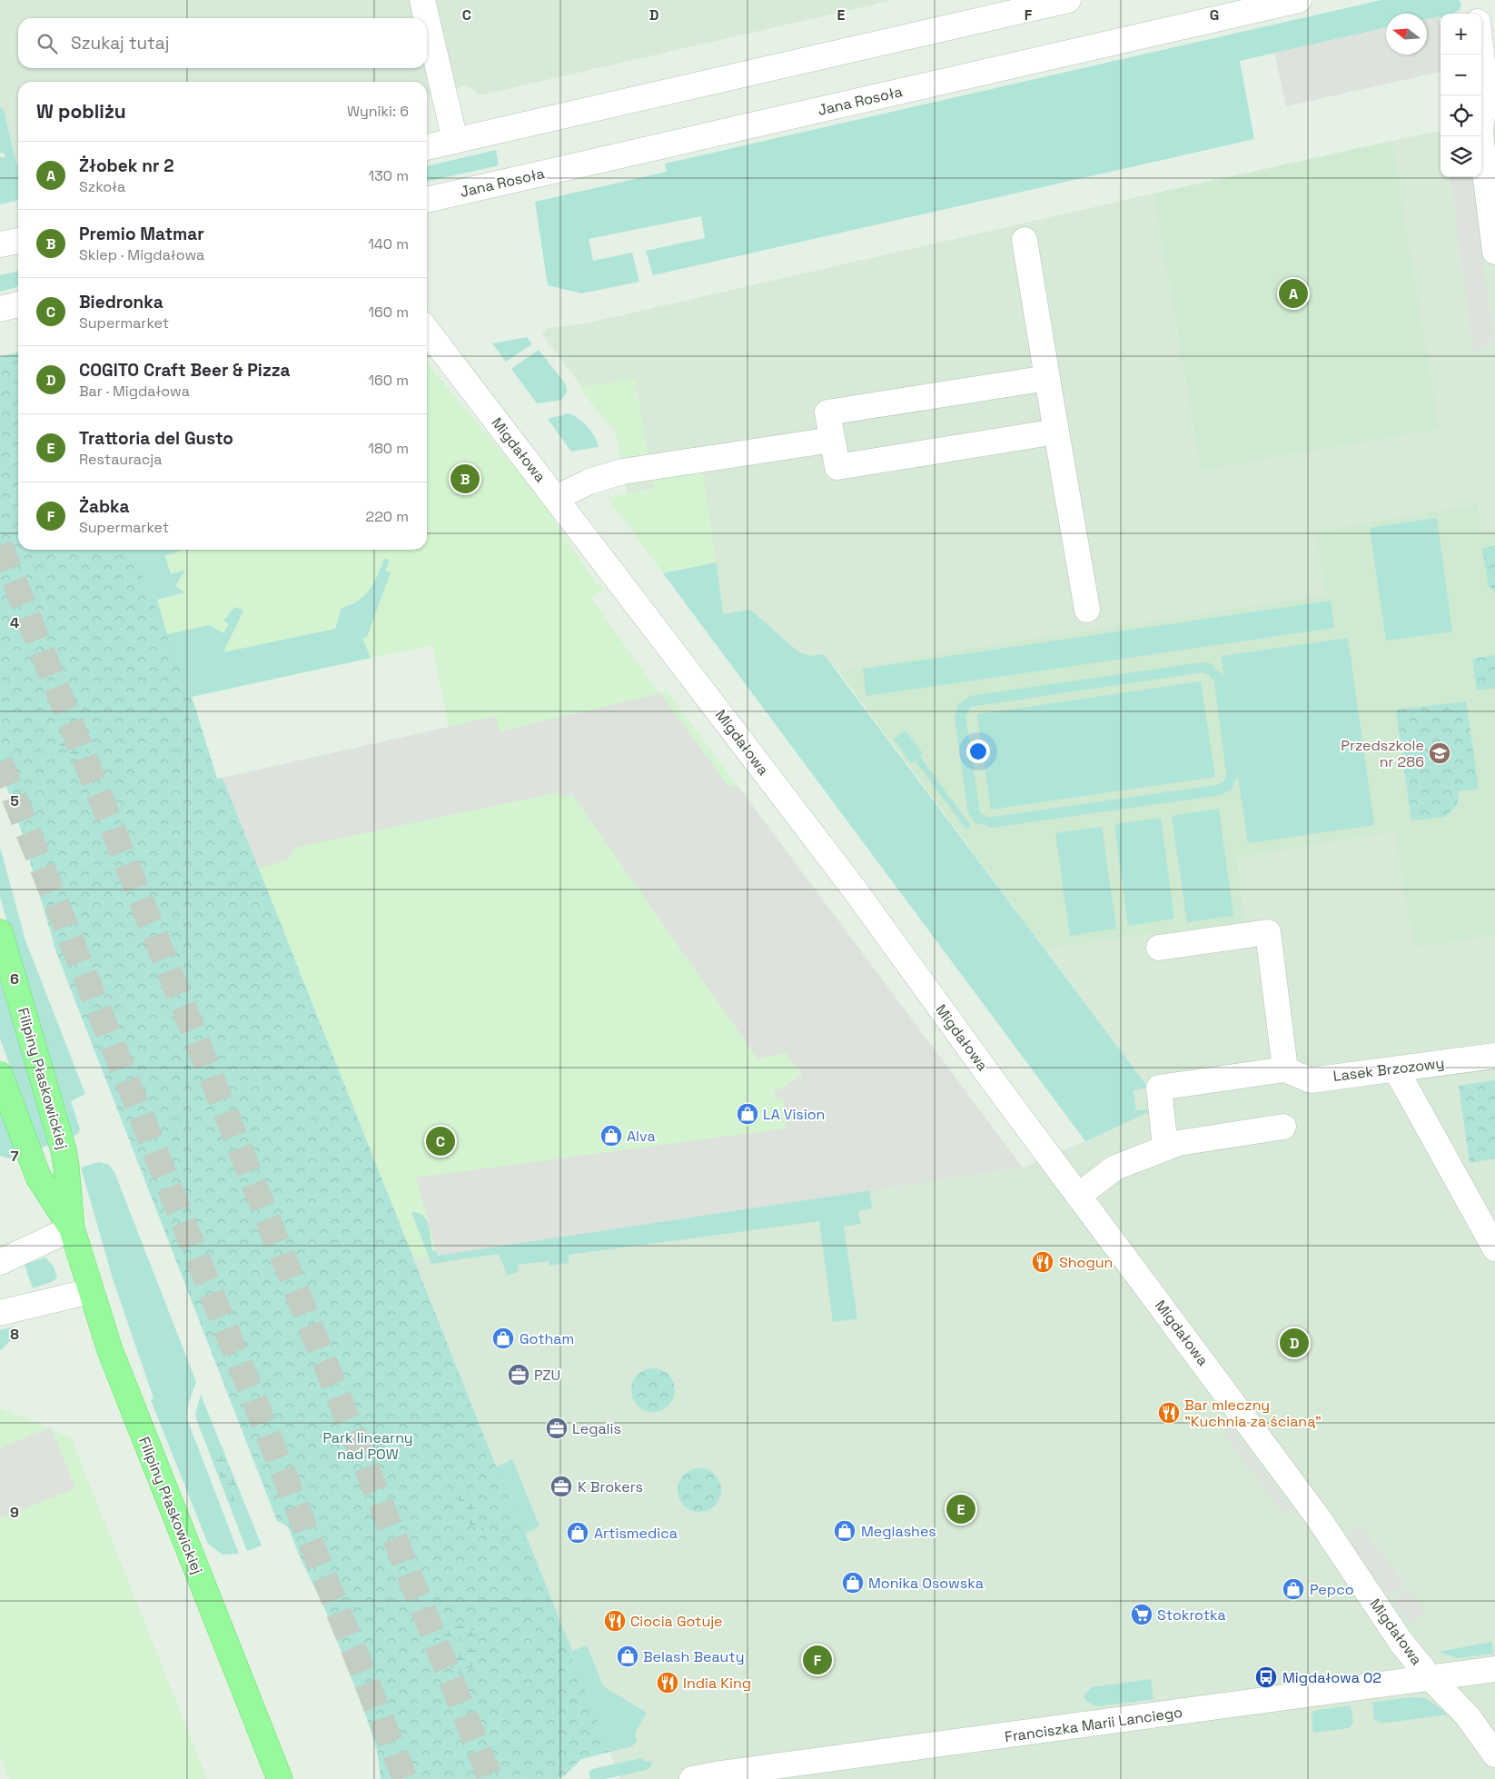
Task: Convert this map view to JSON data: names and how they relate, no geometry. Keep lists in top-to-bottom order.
{
  "streets": {
    "main road": ["Filipiny Płaskowickiej"],
    "street": [
      "Jana Rosoła",
      "Migdałowa",
      "Lasek Brzozowy",
      "Franciszka Marii Lanciego"
    ]
  },
  "crossings": [
    ["Migdałowa", "Franciszka Marii Lanciego"]
  ],
  "parks": ["Park linearny nad POW"],
  "places": {
    "school or university": ["Przedszkole nr 286"],
    "shop": [
      "LA Vision",
      "Alva",
      "Gotham",
      "Meglashes",
      "Artismedica",
      "Monika Osowska",
      "Pepco",
      "Belash Beauty"
    ],
    "restaurant": [
      "Shogun",
      "Bar mleczny \"Kuchnia za ścianą\"",
      "Ciocia Gotuje",
      "India King"
    ],
    "office": ["PZU", "Legalis", "K Brokers"],
    "supermarket": ["Stokrotka"],
    "bus stop": ["Migdałowa 02"]
  },
  "north": "left",
  "page": {
    "map_buttons": ["+", "−"],
    "search": "Szukaj tutaj",
    "heading": ["W pobliżu", "Wyniki: 6"],
    "list": [
      {
        "mark": "A",
        "name": "Żłobek nr 2",
        "note": "Szkoła",
        "value": "130 m"
      },
      {
        "mark": "B",
        "name": "Premio Matmar",
        "note": "Sklep · Migdałowa",
        "value": "140 m"
      },
      {
        "mark": "C",
        "name": "Biedronka",
        "note": "Supermarket",
        "value": "160 m"
      },
      {
        "mark": "D",
        "name": "COGITO Craft Beer & Pizza",
        "note": "Bar · Migdałowa",
        "value": "160 m"
      },
      {
        "mark": "E",
        "name": "Trattoria del Gusto",
        "note": "Restauracja",
        "value": "180 m"
      },
      {
        "mark": "F",
        "name": "Żabka",
        "note": "Supermarket",
        "value": "220 m"
      }
    ],
    "pins": [
      "A",
      "B",
      "C",
      "D",
      "E",
      "F"
    ]
  },
  "grid": {
    "columns": [
      "C",
      "D",
      "E",
      "F",
      "G"
    ],
    "rows": [
      "4",
      "5",
      "6",
      "7",
      "8",
      "9"
    ]
  }
}
